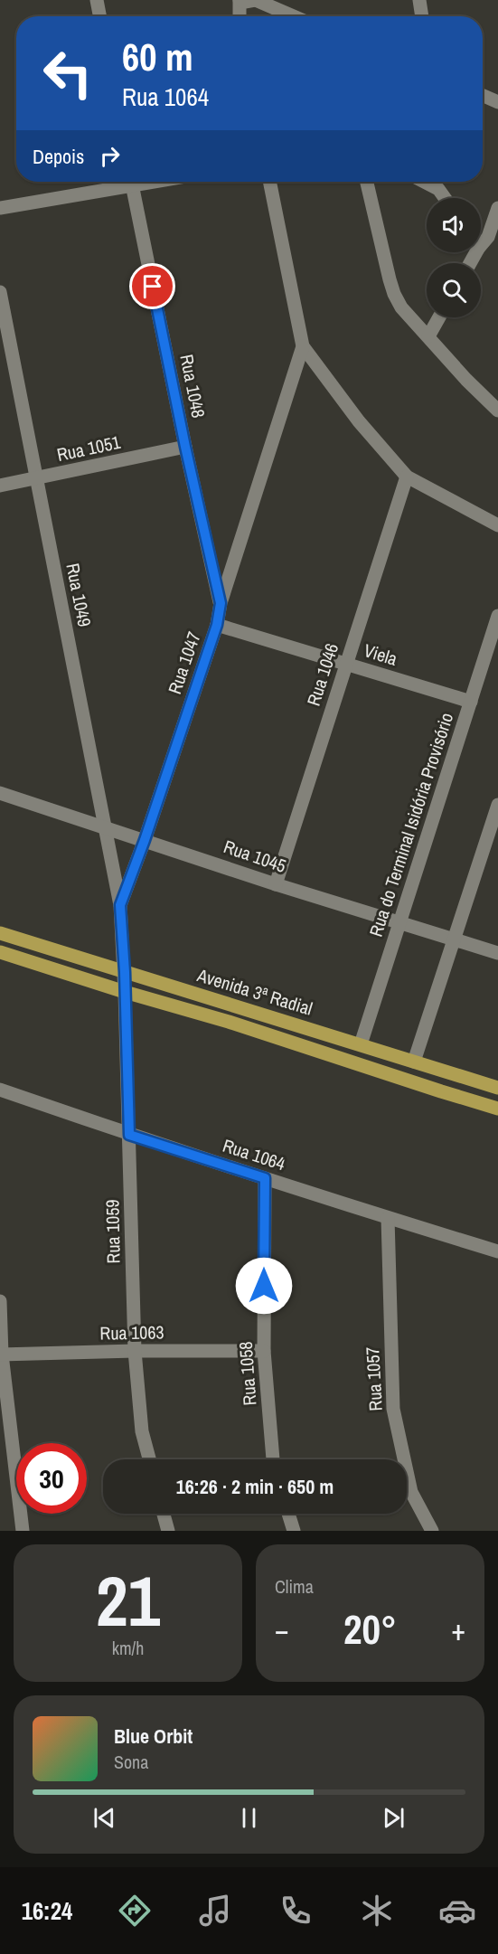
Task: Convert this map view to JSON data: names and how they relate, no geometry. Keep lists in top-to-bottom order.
{
  "streets": {
    "main road": ["Avenida 3ª Radial"],
    "street": [
      "Rua 1048",
      "Rua 1051",
      "Rua 1049",
      "Viela",
      "Rua 1047",
      "Rua 1046",
      "Rua do Terminal Isidória Provisório",
      "Rua 1045",
      "Rua 1064",
      "Rua 1059",
      "Rua 1063",
      "Rua 1058",
      "Rua 1057"
    ]
  },
  "crossings": [
    ["Rua 1048", "Rua 1051"],
    ["Rua 1048", "Rua 1047"],
    ["Rua 1051", "Rua 1049"],
    ["Rua 1049", "Rua 1047"],
    ["Rua 1049", "Rua 1045"],
    ["Viela", "Rua 1047"],
    ["Viela", "Rua 1046"],
    ["Viela", "Rua do Terminal Isidória Provisório"],
    ["Rua 1047", "Rua 1045"],
    ["Rua 1047", "Avenida 3ª Radial"],
    ["Rua 1047", "Rua 1059"],
    ["Rua 1046", "Rua 1045"],
    ["Rua do Terminal Isidória Provisório", "Rua 1045"],
    ["Rua do Terminal Isidória Provisório", "Avenida 3ª Radial"],
    ["Avenida 3ª Radial", "Rua 1059"],
    ["Rua 1064", "Rua 1059"],
    ["Rua 1064", "Rua 1058"],
    ["Rua 1064", "Rua 1057"],
    ["Rua 1059", "Rua 1063"],
    ["Rua 1063", "Rua 1058"]
  ],
  "page": {
    "turn": ["60 m", "Rua 1064"],
    "then": "Depois",
    "limit": "30",
    "trip": "16:26 · 2 min · 650 m",
    "tile": [
      ["21", "km/h"],
      "Clima"
    ],
    "heat": ["−", "20°", "+"],
    "song": ["Blue Orbit", "Sona"],
    "tabs": "16:24"
  }
}
